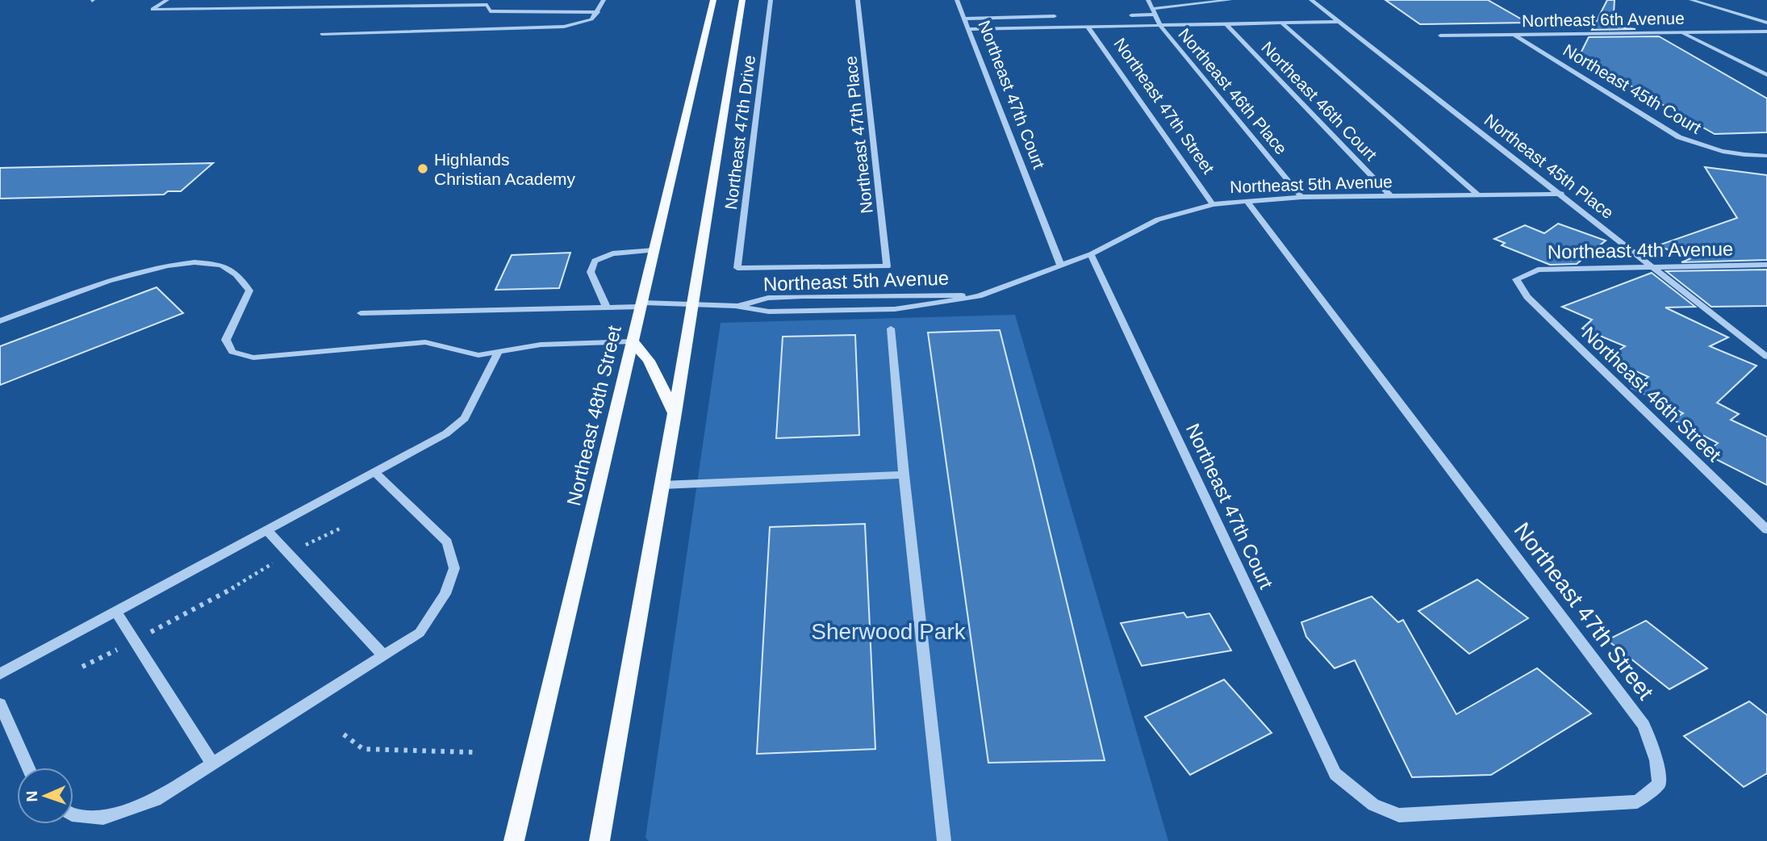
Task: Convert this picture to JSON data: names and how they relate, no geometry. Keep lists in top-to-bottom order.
{
  "streets": {
    "main road": ["Northeast 48th Street"],
    "street": [
      "Northeast 6th Avenue",
      "Northeast 45th Court",
      "Northeast 46th Place",
      "Northeast 47th Court",
      "Northeast 46th Court",
      "Northeast 47th Street",
      "Northeast 47th Drive",
      "Northeast 47th Place",
      "Northeast 45th Place",
      "Northeast 5th Avenue",
      "Northeast 4th Avenue",
      "Northeast 46th Street"
    ]
  },
  "crossings": [
    ["Northeast 6th Avenue", "Northeast 45th Court"],
    ["Northeast 46th Place", "Northeast 5th Avenue"],
    ["Northeast 47th Court", "Northeast 47th Street"],
    ["Northeast 47th Court", "Northeast 5th Avenue"],
    ["Northeast 46th Court", "Northeast 5th Avenue"],
    ["Northeast 47th Street", "Northeast 5th Avenue"],
    ["Northeast 47th Drive", "Northeast 47th Place"],
    ["Northeast 45th Place", "Northeast 5th Avenue"],
    ["Northeast 45th Place", "Northeast 4th Avenue"],
    ["Northeast 5th Avenue", "Northeast 48th Street"],
    ["Northeast 4th Avenue", "Northeast 46th Street"]
  ],
  "parks": ["Sherwood Park"],
  "places": ["Highlands Christian Academy"],
  "north": "left"
}
